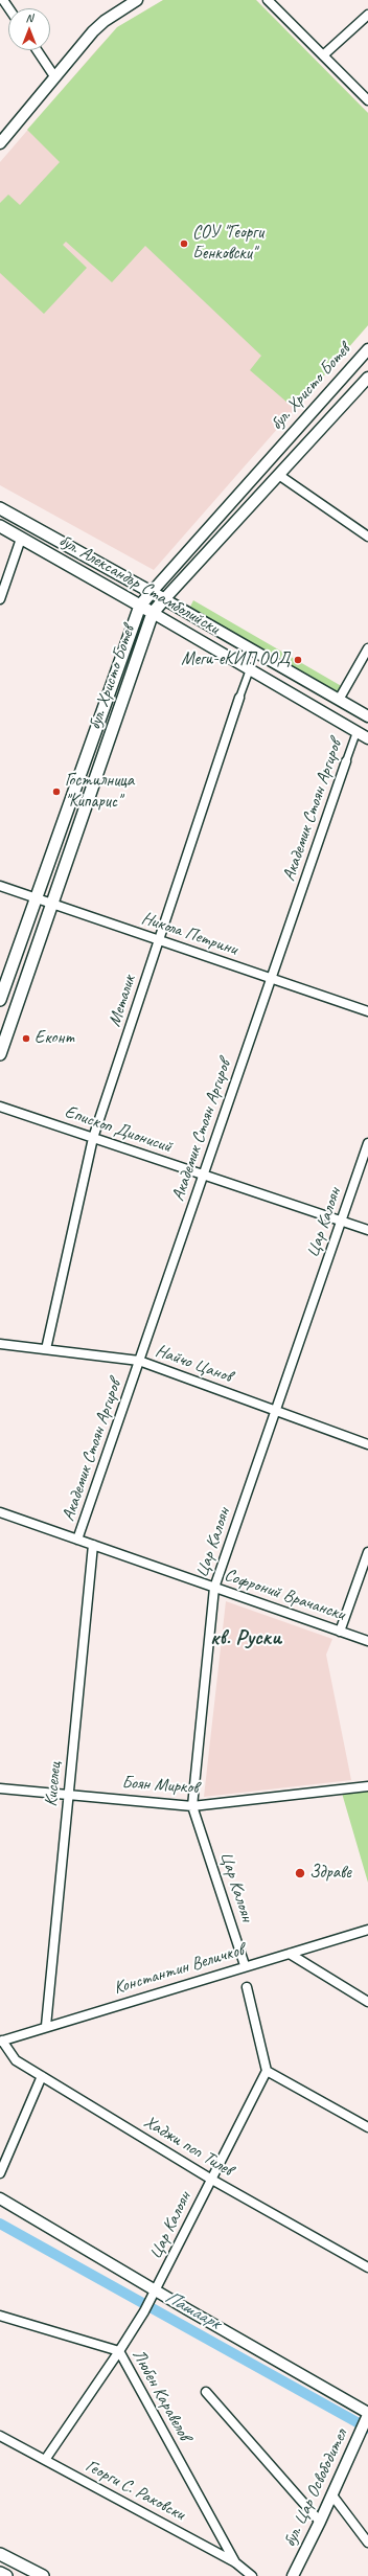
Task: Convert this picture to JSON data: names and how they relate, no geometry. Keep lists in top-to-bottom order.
{
  "streets": {
    "main road": ["бул. Христо Ботев", "бул. Александър Стамболийски"],
    "street": [
      "Академик Стоян Аргиров",
      "Никола Петрини",
      "Металик",
      "Епископ Дионисий",
      "Цар Калоян",
      "Найчо Цанов",
      "Софроний Врачански",
      "Киселец",
      "Боян Мирков",
      "Константин Величков",
      "Хаджи поп Тилев",
      "Любен Каравелов",
      "бул. Цар Освободител",
      "Георги С. Раковски"
    ]
  },
  "crossings": [
    ["бул. Христо Ботев", "бул. Александър Стамболийски"],
    ["бул. Христо Ботев", "Никола Петрини"],
    ["бул. Александър Стамболийски", "Академик Стоян Аргиров"],
    ["бул. Александър Стамболийски", "Металик"],
    ["Академик Стоян Аргиров", "Никола Петрини"],
    ["Академик Стоян Аргиров", "Епископ Дионисий"],
    ["Академик Стоян Аргиров", "Найчо Цанов"],
    ["Академик Стоян Аргиров", "Софроний Врачански"],
    ["Никола Петрини", "Металик"],
    ["Металик", "Епископ Дионисий"],
    ["Металик", "Найчо Цанов"],
    ["Епископ Дионисий", "Цар Калоян"],
    ["Цар Калоян", "Найчо Цанов"],
    ["Цар Калоян", "Софроний Врачански"],
    ["Цар Калоян", "Боян Мирков"],
    ["Цар Калоян", "Константин Величков"],
    ["Цар Калоян", "Хаджи поп Тилев"],
    ["Цар Калоян", "Любен Каравелов"],
    ["Цар Калоян", "Георги С. Раковски"],
    ["Софроний Врачански", "Киселец"],
    ["Киселец", "Боян Мирков"],
    ["Киселец", "Константин Величков"],
    ["Константин Величков", "Хаджи поп Тилев"],
    ["Любен Каравелов", "Георги С. Раковски"]
  ],
  "districts": ["кв. Руски"],
  "water": ["Пашаарк"],
  "places": [
    "СОУ \"Георги Бенковски\"",
    "Меги-еКИП ООД",
    "Гостилница \"Кипарис\"",
    "Еконт",
    "Здраве"
  ],
  "north": "top"
}
